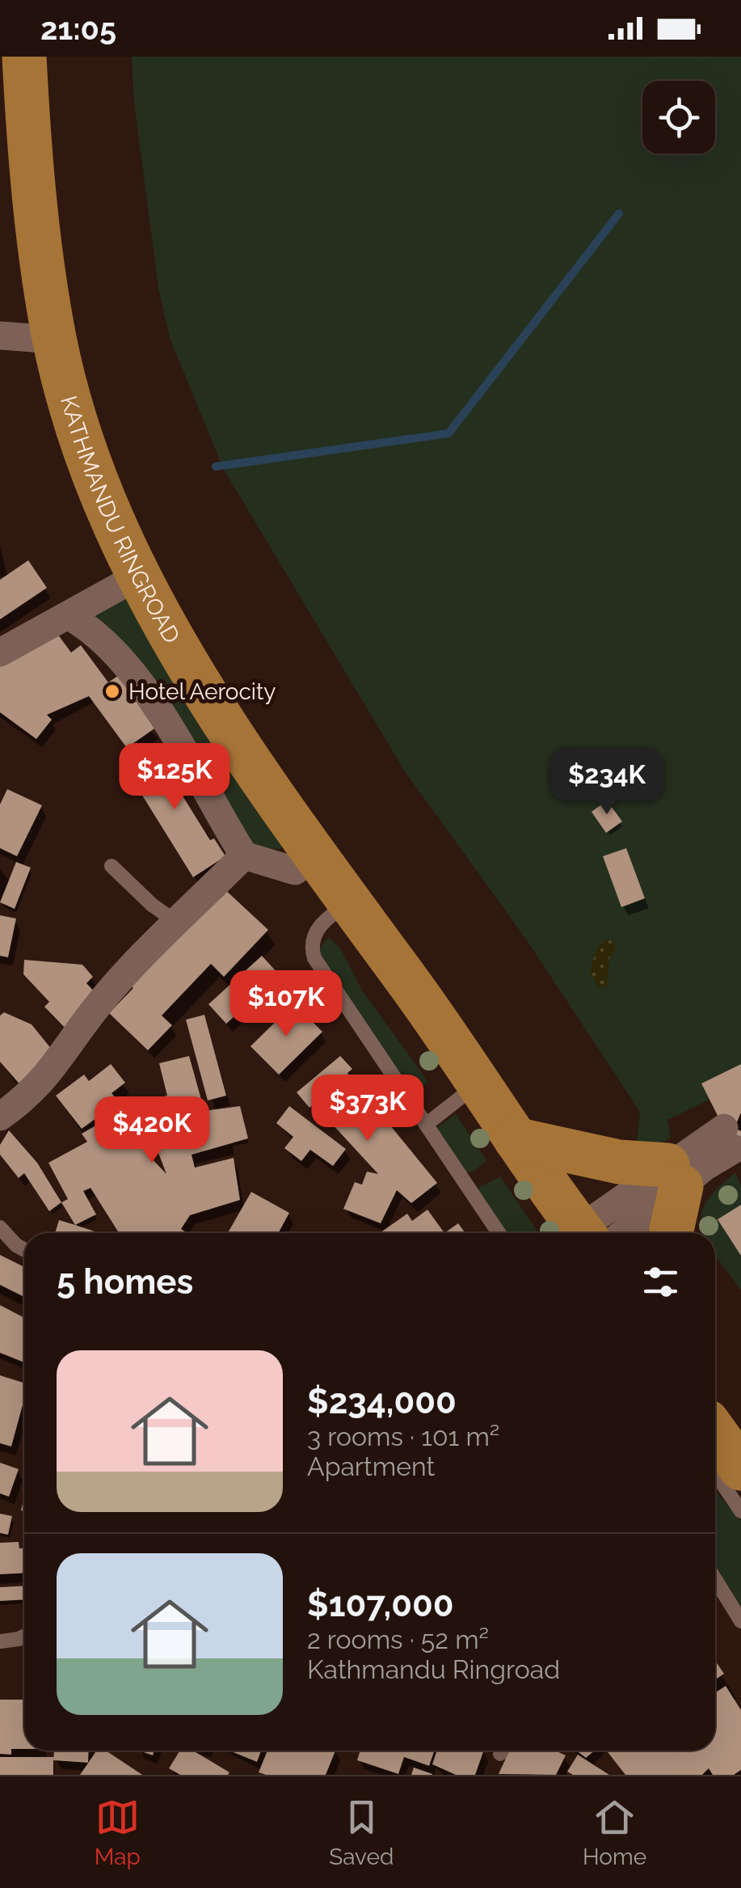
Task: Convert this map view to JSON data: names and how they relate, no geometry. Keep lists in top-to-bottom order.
{
  "streets": {
    "highway": ["KATHMANDU RINGROAD"]
  },
  "places": ["Hotel Aerocity"],
  "page": {
    "status": "21:05",
    "price": [
      "$125K",
      "$234K",
      "$107K",
      "$373K",
      "$420K"
    ],
    "heading": "5 homes",
    "list": [
      {
        "name": "$234,000",
        "note": "3 rooms · 101 m² · Apartment"
      },
      {
        "name": "$107,000",
        "note": "2 rooms · 52 m² · Kathmandu Ringroad"
      }
    ],
    "tabs": ["Map", "Saved", "Home"]
  }
}
